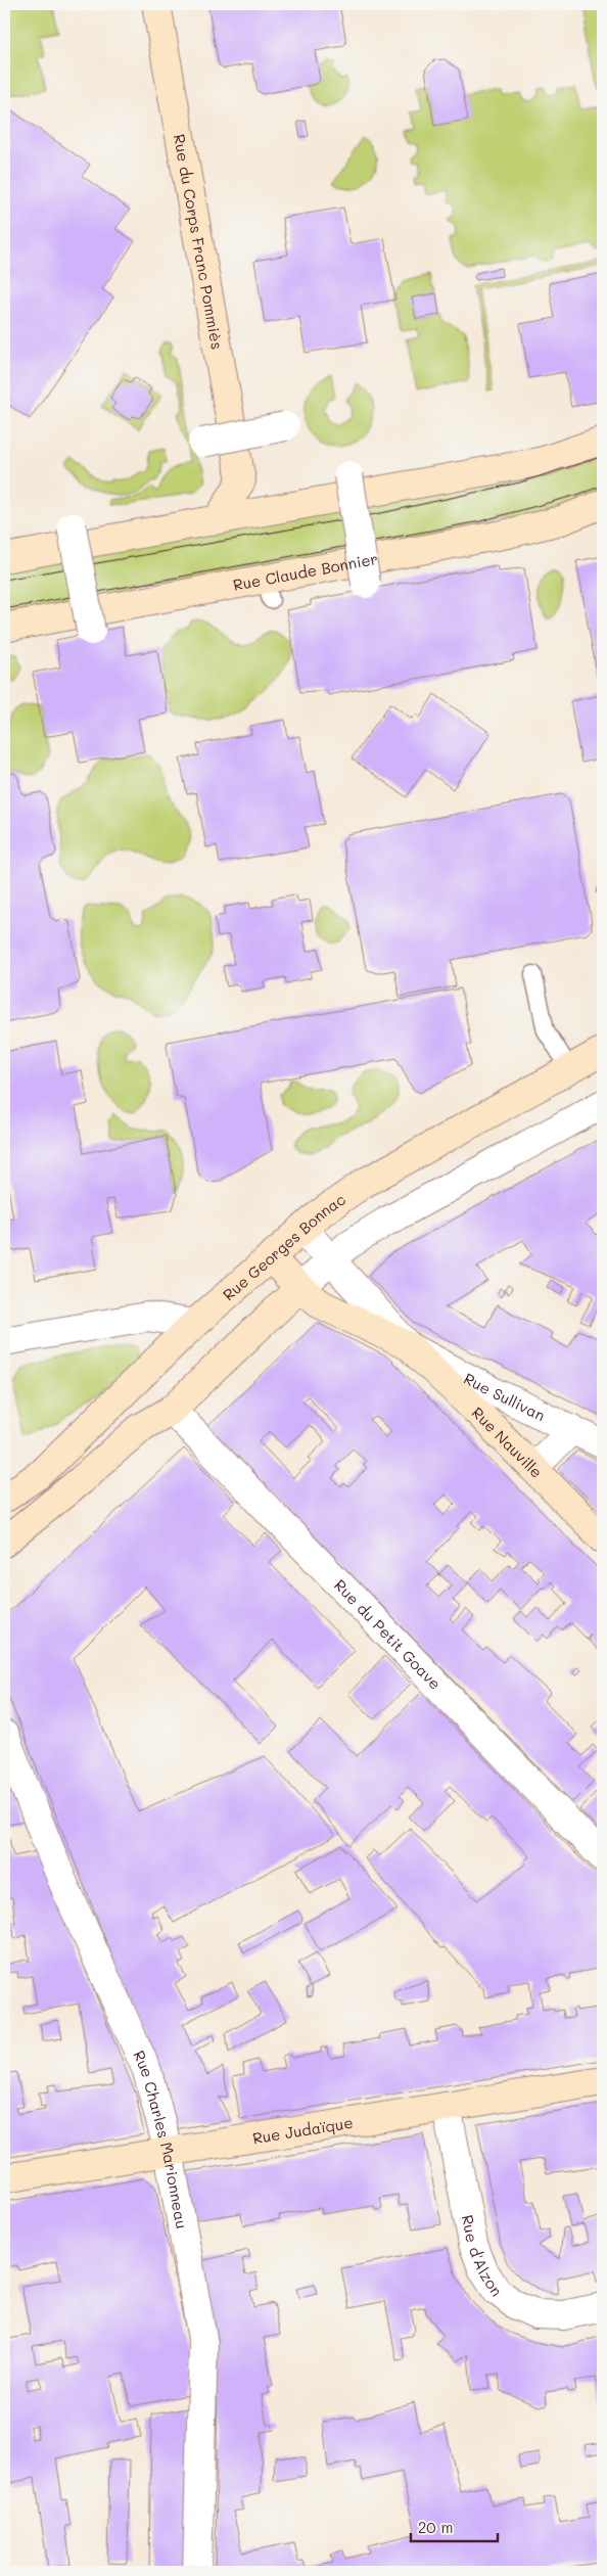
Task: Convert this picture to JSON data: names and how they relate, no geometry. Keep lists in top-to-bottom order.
{
  "streets": {
    "street": [
      "Rue du Corps Franc Pommiès",
      "Rue Claude Bonnier",
      "Rue Georges Bonnac",
      "Rue Sullivan",
      "Rue Nauville",
      "Rue du Petit Goave",
      "Rue Judaïque",
      "Rue Charles Marionneau",
      "Rue d'Alzon"
    ]
  },
  "crossings": [
    ["Rue Georges Bonnac", "Rue Sullivan"],
    ["Rue Sullivan", "Rue Nauville"],
    ["Rue Judaïque", "Rue Charles Marionneau"],
    ["Rue Judaïque", "Rue d'Alzon"]
  ],
  "scale_bar": "20 m"
}
